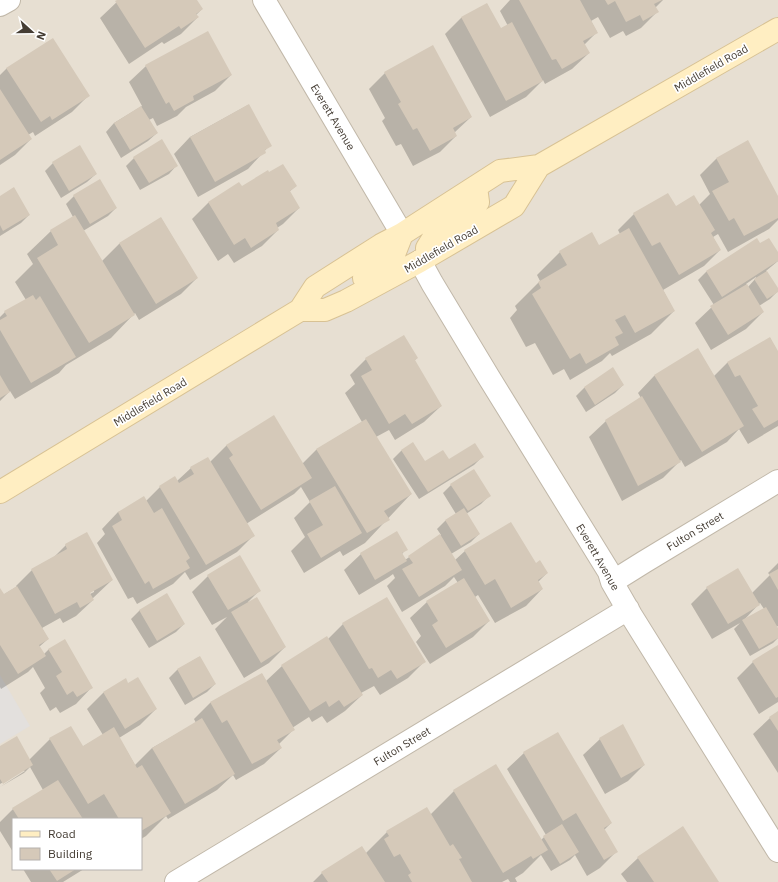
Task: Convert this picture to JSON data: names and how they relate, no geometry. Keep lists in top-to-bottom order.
{
  "streets": {
    "main road": ["Middlefield Road"],
    "street": ["Everett Avenue", "Fulton Street"]
  },
  "crossings": [
    ["Middlefield Road", "Everett Avenue"],
    ["Everett Avenue", "Fulton Street"]
  ],
  "legend": ["Road", "Building"],
  "north": "right"
}
